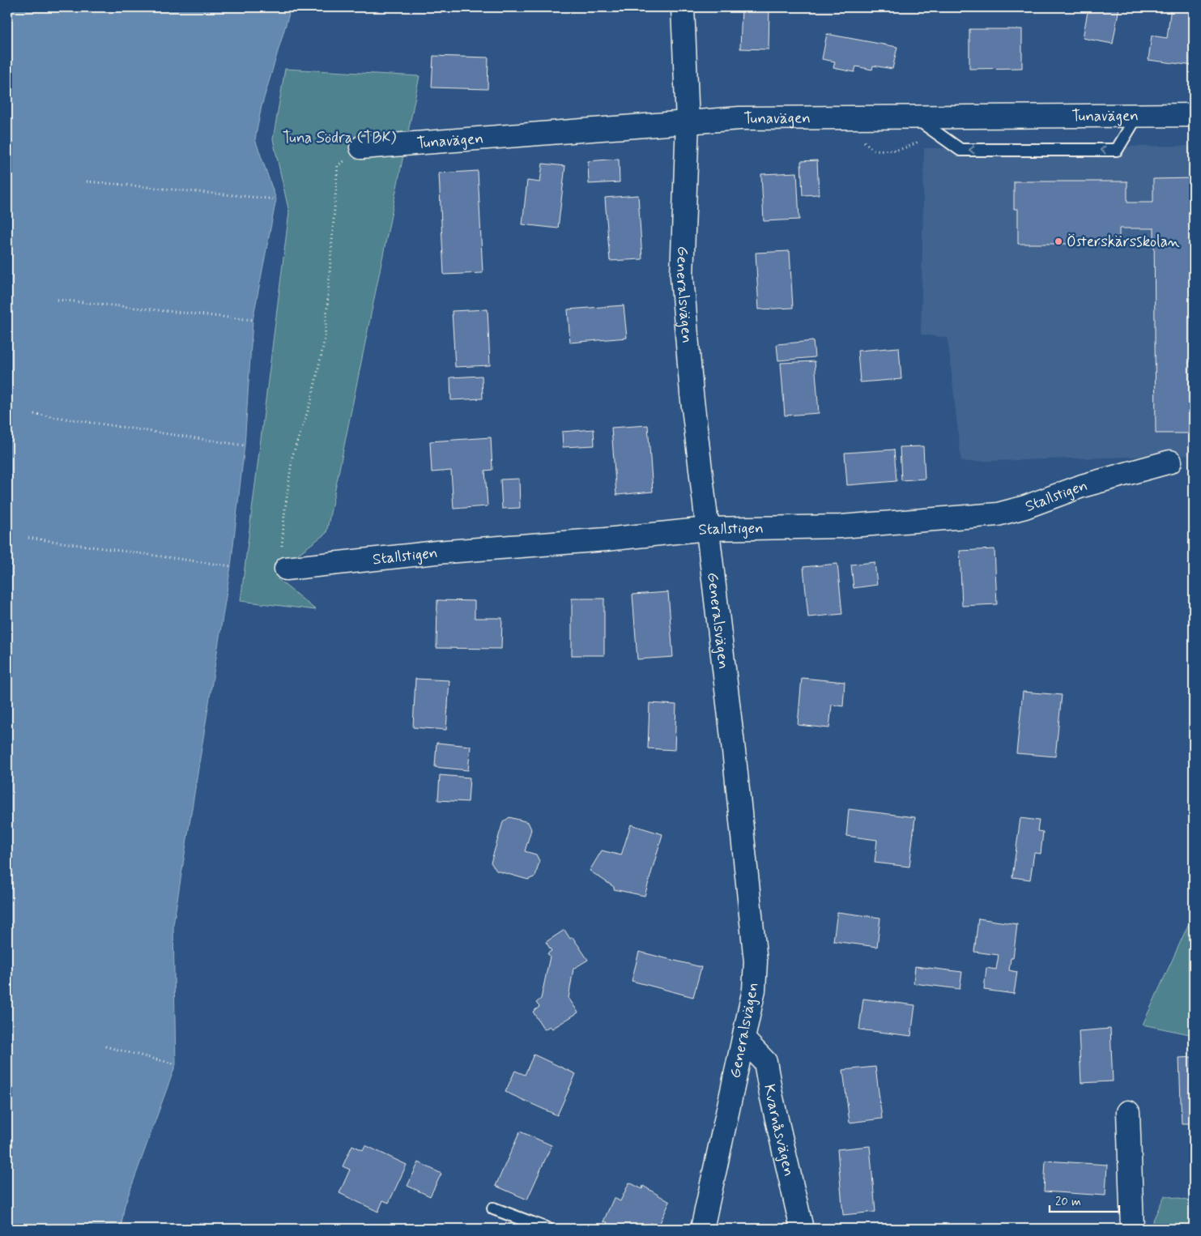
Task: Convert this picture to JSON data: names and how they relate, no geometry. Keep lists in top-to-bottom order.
{
  "streets": {
    "street": [
      "Tunavägen",
      "Generalsvägen",
      "Stallstigen",
      "Kvarnåsvägen"
    ]
  },
  "crossings": [
    ["Tunavägen", "Generalsvägen"],
    ["Generalsvägen", "Stallstigen"],
    ["Generalsvägen", "Kvarnåsvägen"]
  ],
  "parks": ["Tuna Södra (TBK)"],
  "places": ["Österskärsskolan"],
  "scale_bar": "20 m"
}
